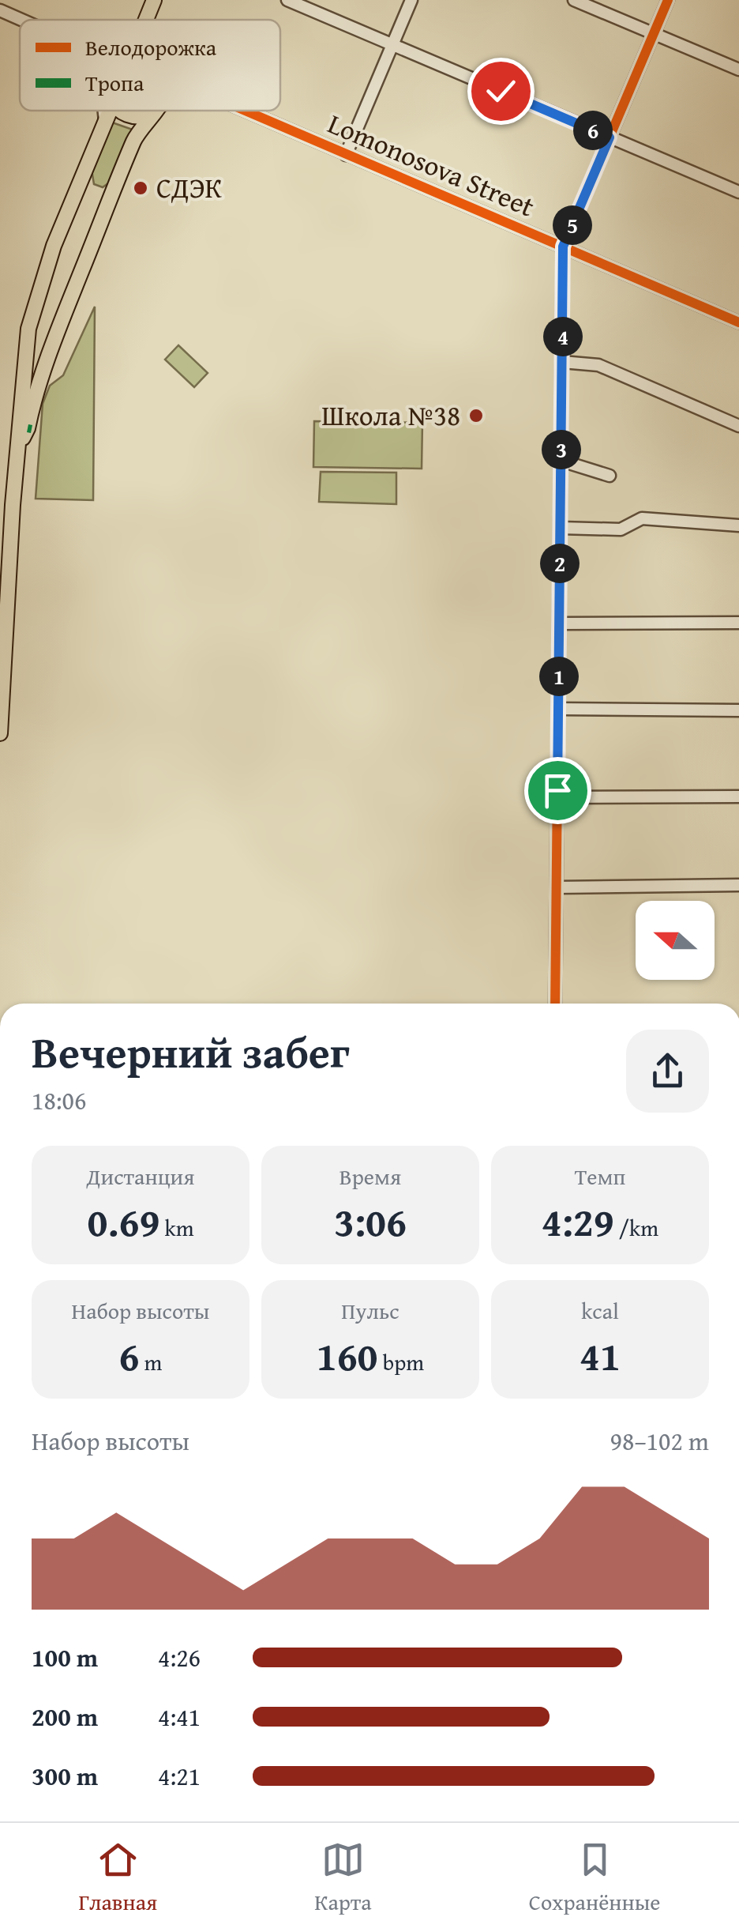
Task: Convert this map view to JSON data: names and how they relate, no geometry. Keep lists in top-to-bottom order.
{
  "streets": {
    "street": ["Lomonosova Street"]
  },
  "places": ["СДЭК", "Школа №38"],
  "legend": ["Велодорожка", "Тропа"],
  "north": "left",
  "page": {
    "pins": [
      "6",
      "5",
      "4",
      "3",
      "2",
      "1"
    ],
    "heading": ["Вечерний забег", "18:06"],
    "stats": [
      ["Дистанция", "0.69 km"],
      ["Время", "3:06"],
      ["Темп", "4:29 /km"],
      ["Набор высоты", "6 m"],
      ["Пульс", "160 bpm"],
      ["kcal", "41"]
    ],
    "chart": ["Набор высоты", "98–102 m"],
    "list": [
      {
        "name": "100 m",
        "note": "4:26"
      },
      {
        "name": "200 m",
        "note": "4:41"
      },
      {
        "name": "300 m",
        "note": "4:21"
      }
    ],
    "tabs": ["Главная", "Карта", "Сохранённые"]
  }
}
